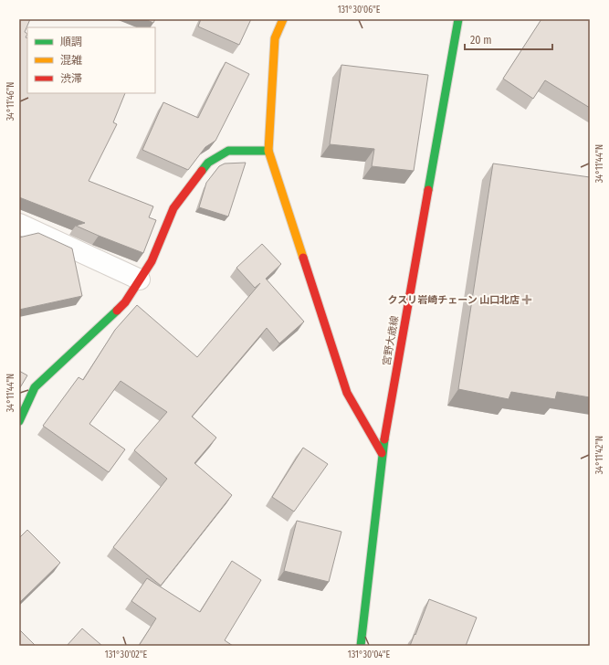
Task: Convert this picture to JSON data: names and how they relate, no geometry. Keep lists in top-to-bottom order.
{
  "streets": {
    "street": ["宮野大歳線"]
  },
  "places": {
    "health": ["クスリ岩崎チェーン 山口北店"]
  },
  "legend": ["順調", "混雑", "渋滞"],
  "scale_bar": "20 m",
  "coordinates": [
    "131°30'06\"E",
    "34°11'46\"N",
    "34°11'44\"N",
    "34°11'42\"N",
    "131°30'02\"E",
    "131°30'04\"E"
  ]
}
